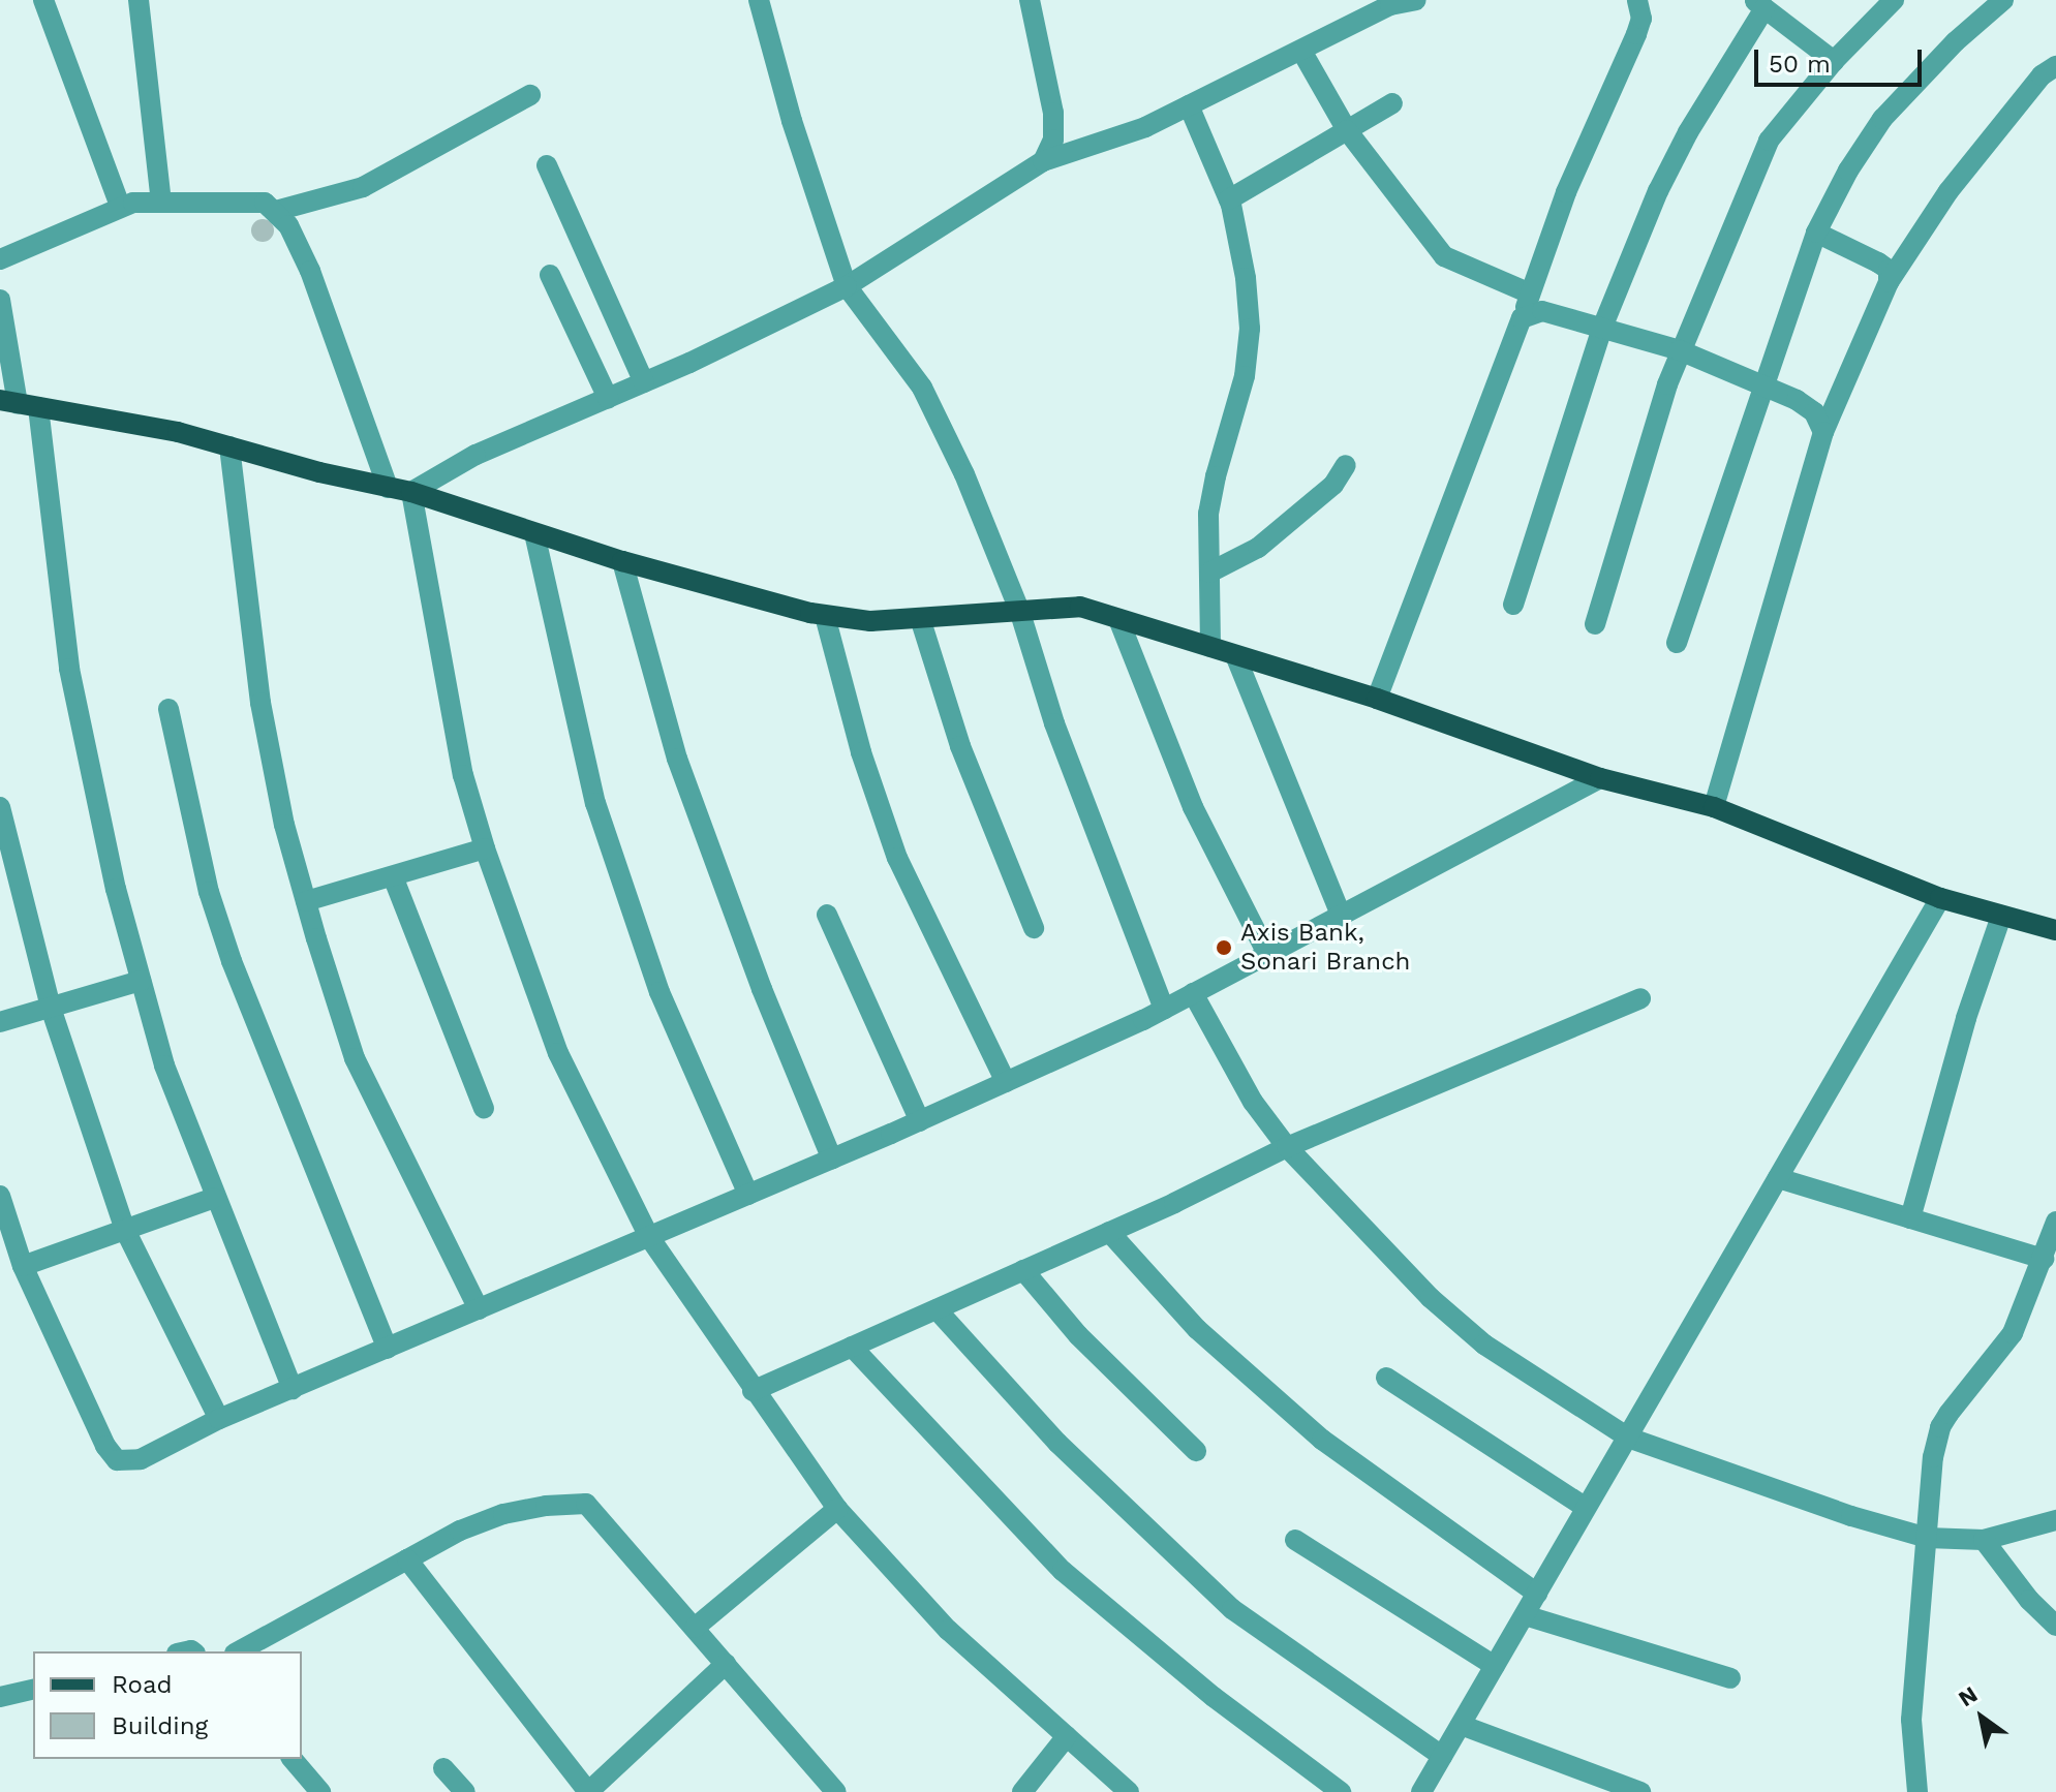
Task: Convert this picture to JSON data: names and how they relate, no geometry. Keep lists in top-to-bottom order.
{
  "places": ["Axis Bank, Sonari Branch"],
  "legend": ["Road", "Building"],
  "scale_bar": "50 m",
  "north": "top left"
}
